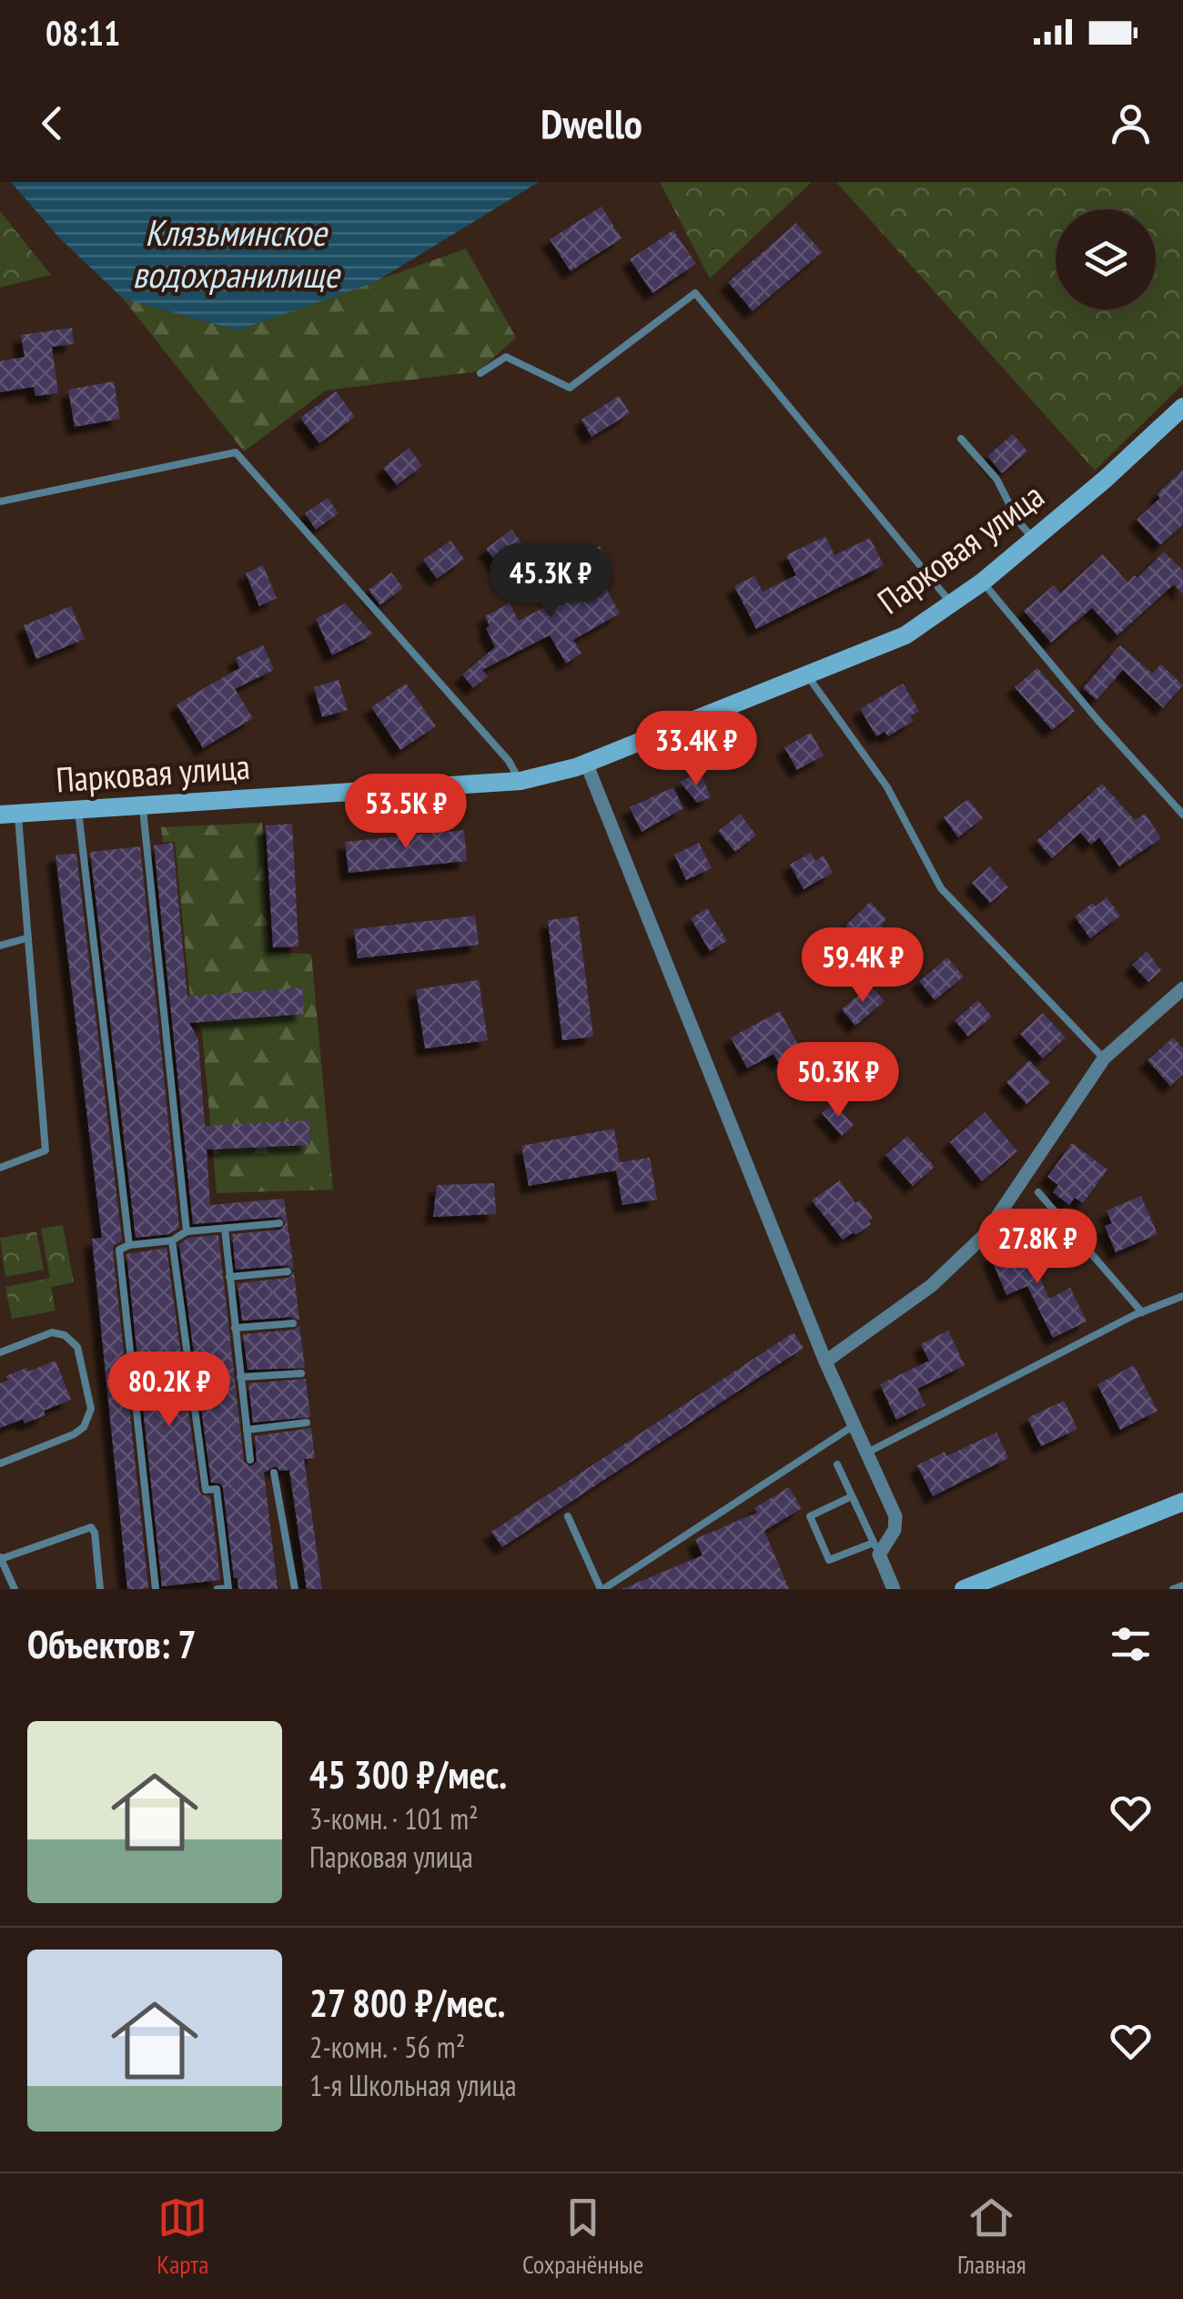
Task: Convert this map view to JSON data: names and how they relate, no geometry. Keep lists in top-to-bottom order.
{
  "streets": {
    "street": ["Парковая улица"]
  },
  "water": ["Клязьминское водохранилище"],
  "page": {
    "status": "08:11",
    "header": "Dwello",
    "price": [
      "45.3K ₽",
      "33.4K ₽",
      "53.5K ₽",
      "59.4K ₽",
      "50.3K ₽",
      "27.8K ₽",
      "80.2K ₽"
    ],
    "heading": "Объектов: 7",
    "list": [
      {
        "name": "45 300 ₽/мес.",
        "note": "3-комн. · 101 m² · Парковая улица"
      },
      {
        "name": "27 800 ₽/мес.",
        "note": "2-комн. · 56 m² · 1-я Школьная улица"
      }
    ],
    "tabs": ["Карта", "Сохранённые", "Главная"]
  }
}
